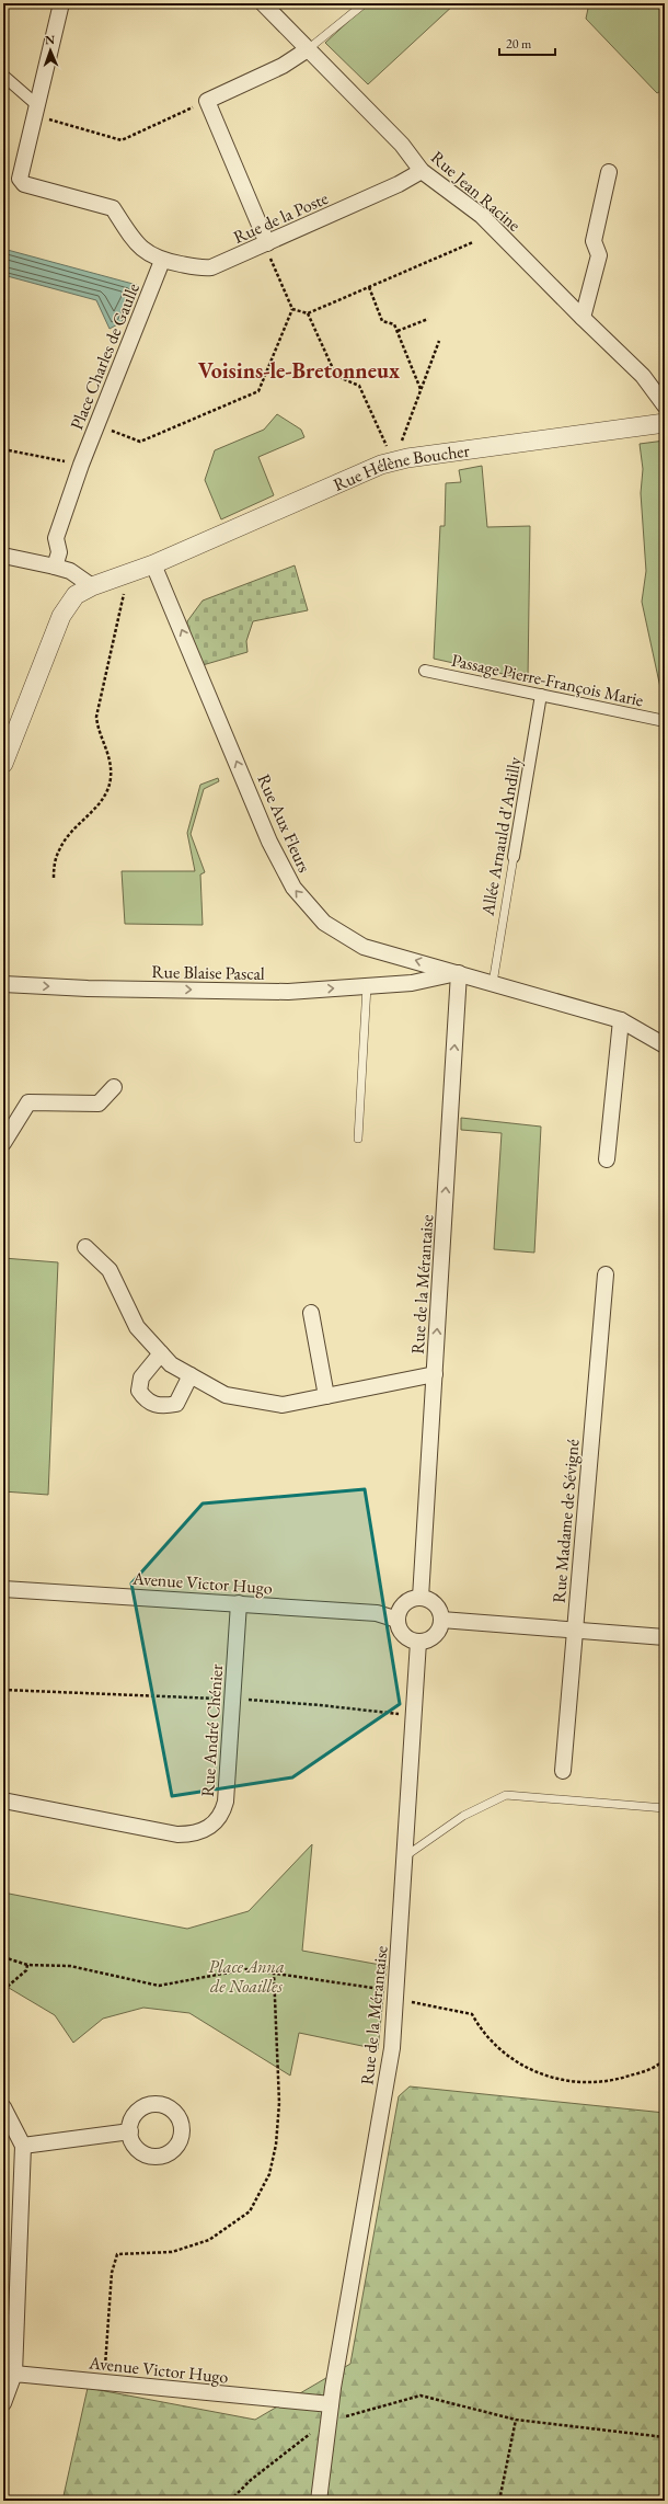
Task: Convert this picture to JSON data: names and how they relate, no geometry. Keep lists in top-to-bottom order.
{
  "streets": {
    "street": [
      "Rue Jean Racine",
      "Rue de la Poste",
      "Place Charles de Gaulle",
      "Rue Hélène Boucher",
      "Passage Pierre-François Marie",
      "Rue Aux Fleurs",
      "Allée Arnauld d'Andilly",
      "Rue Blaise Pascal",
      "Rue de la Mérantaise",
      "Rue Madame de Sévigné",
      "Avenue Victor Hugo",
      "Rue André Chénier"
    ]
  },
  "crossings": [
    ["Rue Jean Racine", "Rue de la Poste"],
    ["Rue de la Poste", "Place Charles de Gaulle"],
    ["Rue Hélène Boucher", "Rue Aux Fleurs"],
    ["Passage Pierre-François Marie", "Allée Arnauld d'Andilly"],
    ["Rue Aux Fleurs", "Allée Arnauld d'Andilly"],
    ["Rue Aux Fleurs", "Rue Blaise Pascal"],
    ["Rue Aux Fleurs", "Rue de la Mérantaise"],
    ["Rue Blaise Pascal", "Rue de la Mérantaise"],
    ["Rue de la Mérantaise", "Avenue Victor Hugo"],
    ["Avenue Victor Hugo", "Rue André Chénier"]
  ],
  "one_way": ["Rue Aux Fleurs", "Rue Blaise Pascal"],
  "districts": ["Voisins-le-Bretonneux"],
  "parks": ["Place Anna de Noailles"],
  "scale_bar": "20 m",
  "north": "top"
}
